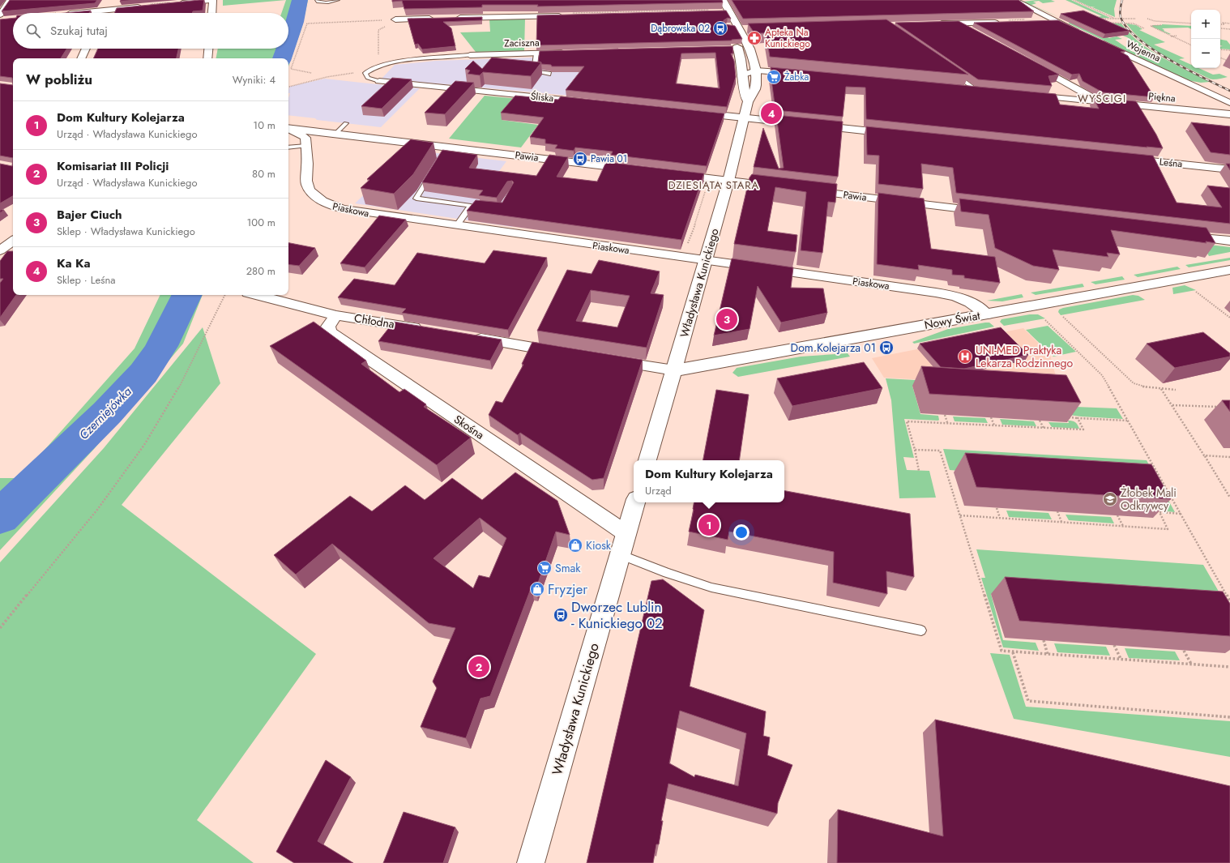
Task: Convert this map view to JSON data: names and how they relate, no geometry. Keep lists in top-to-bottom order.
{
  "streets": {
    "main road": ["Władysława Kunickiego", "Nowy Świat"],
    "street": [
      "Zaciszna",
      "Wojenna",
      "Śliska",
      "Piękna",
      "Pawia",
      "Leśna",
      "Piaskowa",
      "Chłodna",
      "Skośna"
    ]
  },
  "crossings": [
    ["Piaskowa", "Władysława Kunickiego"],
    ["Piaskowa", "Nowy Świat"],
    ["Władysława Kunickiego", "Nowy Świat"],
    ["Władysława Kunickiego", "Skośna"],
    ["Chłodna", "Skośna"]
  ],
  "districts": ["WYŚCIGI", "DZIESIĄTA STARA"],
  "water": ["Czerniejówka"],
  "places": {
    "bus stop": [
      "Dąbrowska 02",
      "Pawia 01",
      "Dom Kolejarza 01",
      "Dworzec Lublin - Kunickiego 02"
    ],
    "pharmacy": ["Apteka Na Kunickiego"],
    "supermarket": ["Żabka", "Smak"],
    "hospital": ["UNI-MED Praktyka Lekarza Rodzinnego"],
    "school or university": ["Żłobek Mali Odkrywcy"],
    "shop": ["Kiosk", "Fryzjer"]
  },
  "page": {
    "map_buttons": ["+", "−"],
    "search": "Szukaj tutaj",
    "heading": ["W pobliżu", "Wyniki: 4"],
    "list": [
      {
        "mark": "1",
        "name": "Dom Kultury Kolejarza",
        "note": "Urząd · Władysława Kunickiego",
        "value": "10 m"
      },
      {
        "mark": "2",
        "name": "Komisariat III Policji",
        "note": "Urząd · Władysława Kunickiego",
        "value": "80 m"
      },
      {
        "mark": "3",
        "name": "Bajer Ciuch",
        "note": "Sklep · Władysława Kunickiego",
        "value": "100 m"
      },
      {
        "mark": "4",
        "name": "Ka Ka",
        "note": "Sklep · Leśna",
        "value": "280 m"
      }
    ],
    "pins": [
      "4",
      "3",
      "1",
      "2"
    ],
    "popup": ["Dom Kultury Kolejarza", "Urząd"]
  }
}
